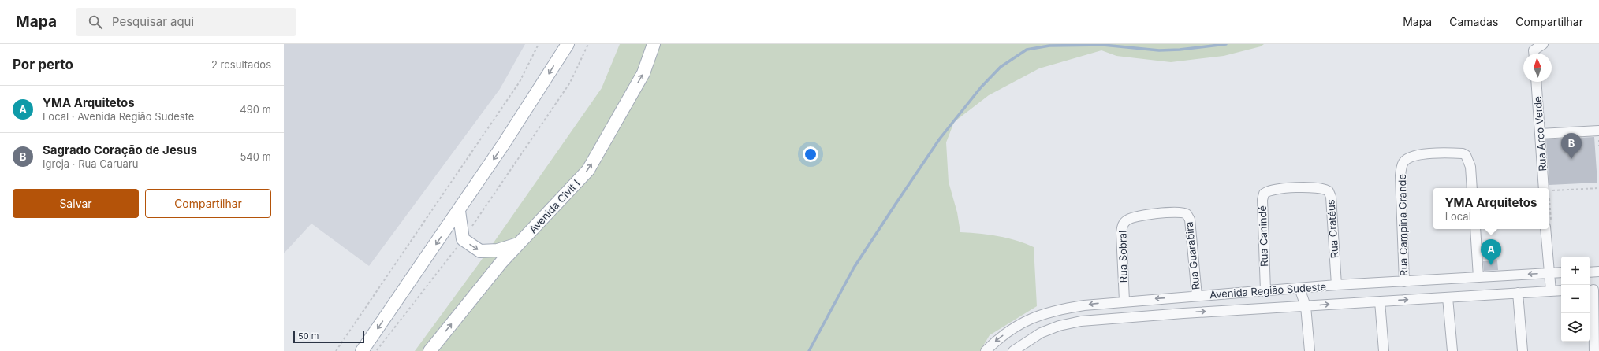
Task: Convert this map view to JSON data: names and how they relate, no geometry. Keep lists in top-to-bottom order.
{
  "streets": {
    "main road": ["Avenida Civit I"],
    "street": [
      "Rua Arco Verde",
      "Rua Campina Grande",
      "Rua Cratéus",
      "Rua Canindé",
      "Rua Guarabira",
      "Rua Sobral",
      "Avenida Região Sudeste"
    ]
  },
  "crossings": [
    ["Rua Campina Grande", "Avenida Região Sudeste"],
    ["Rua Cratéus", "Rua Canindé"],
    ["Rua Cratéus", "Avenida Região Sudeste"],
    ["Rua Canindé", "Avenida Região Sudeste"],
    ["Rua Guarabira", "Rua Sobral"],
    ["Rua Guarabira", "Avenida Região Sudeste"],
    ["Rua Sobral", "Avenida Região Sudeste"]
  ],
  "scale_bar": "50 m",
  "north": "top",
  "page": {
    "header": "Mapa",
    "search": "Pesquisar aqui",
    "nav": ["Mapa", "Camadas", "Compartilhar"],
    "heading": ["Por perto", "2 resultados"],
    "list": [
      {
        "mark": "A",
        "name": "YMA Arquitetos",
        "note": "Local · Avenida Região Sudeste",
        "value": "490 m"
      },
      {
        "mark": "B",
        "name": "Sagrado Coração de Jesus",
        "note": "Igreja · Rua Caruaru",
        "value": "540 m"
      }
    ],
    "pins": ["B", "A"],
    "buttons": ["Salvar", "Compartilhar"],
    "popup": ["YMA Arquitetos", "Local"],
    "map_buttons": ["+", "−"],
    "scale": "50 m"
  }
}
